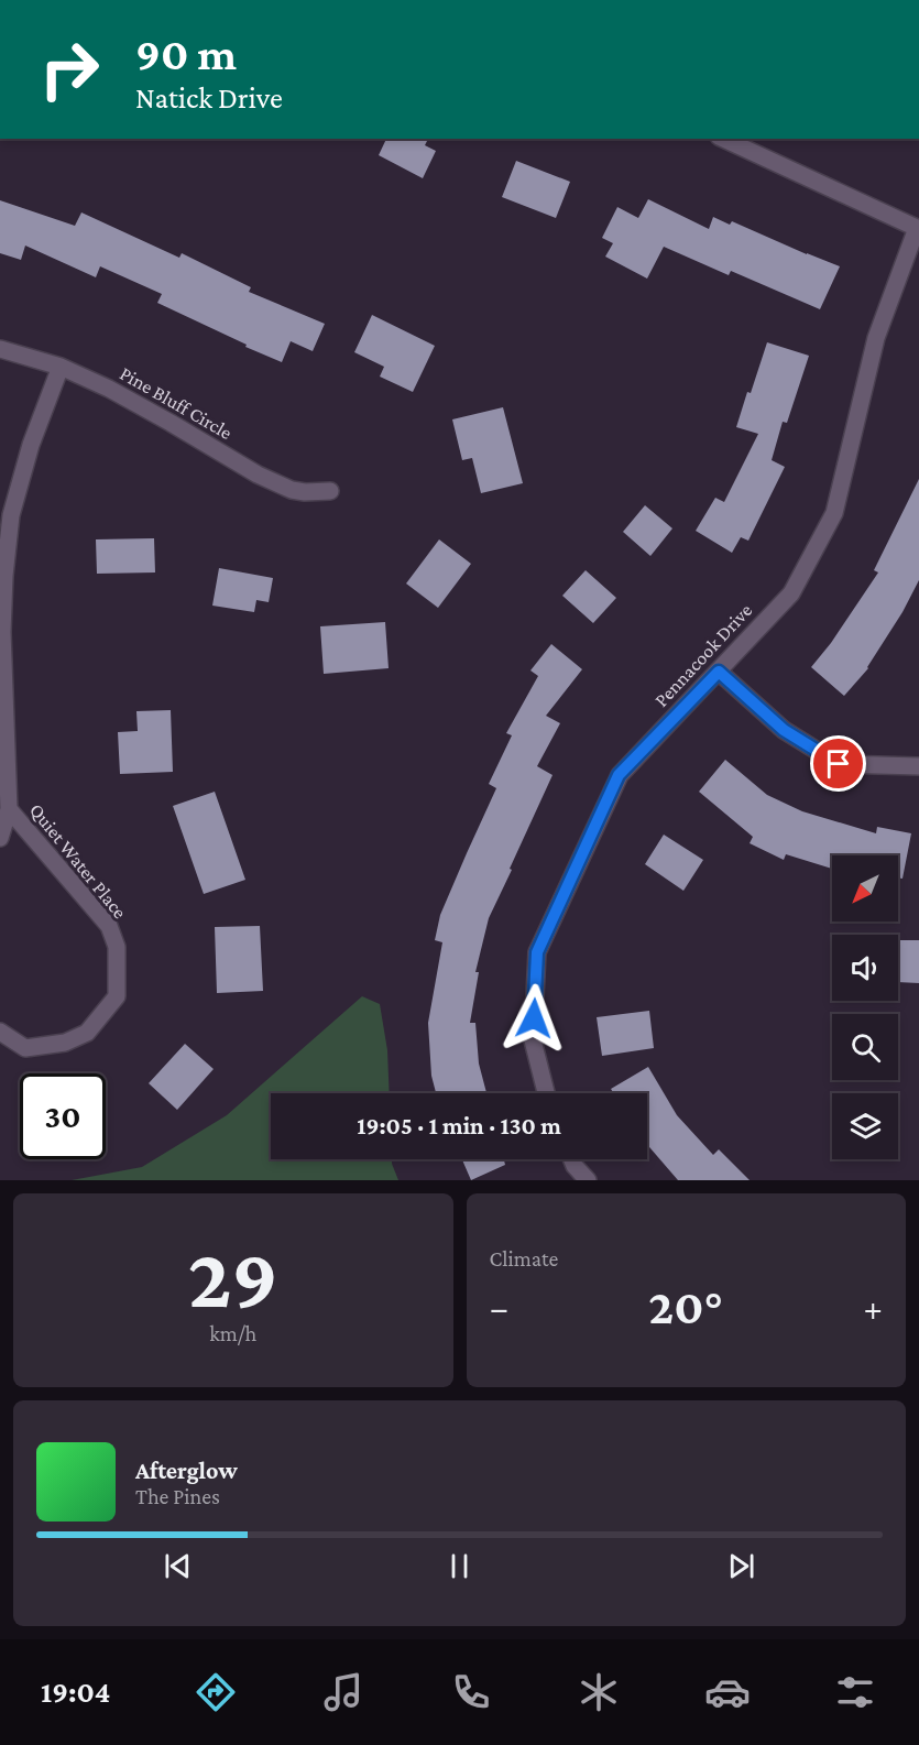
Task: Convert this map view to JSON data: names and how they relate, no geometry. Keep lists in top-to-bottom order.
{
  "streets": {
    "street": ["Pine Bluff Circle", "Pennacook Drive", "Quiet Water Place"]
  },
  "crossings": [
    ["Pine Bluff Circle", "Quiet Water Place"]
  ],
  "north": "bottom left",
  "page": {
    "turn": ["90 m", "Natick Drive"],
    "limit": "30",
    "trip": "19:05 · 1 min · 130 m",
    "tile": [
      ["29", "km/h"],
      "Climate"
    ],
    "heat": ["−", "20°", "+"],
    "song": ["Afterglow", "The Pines"],
    "tabs": "19:04"
  }
}
